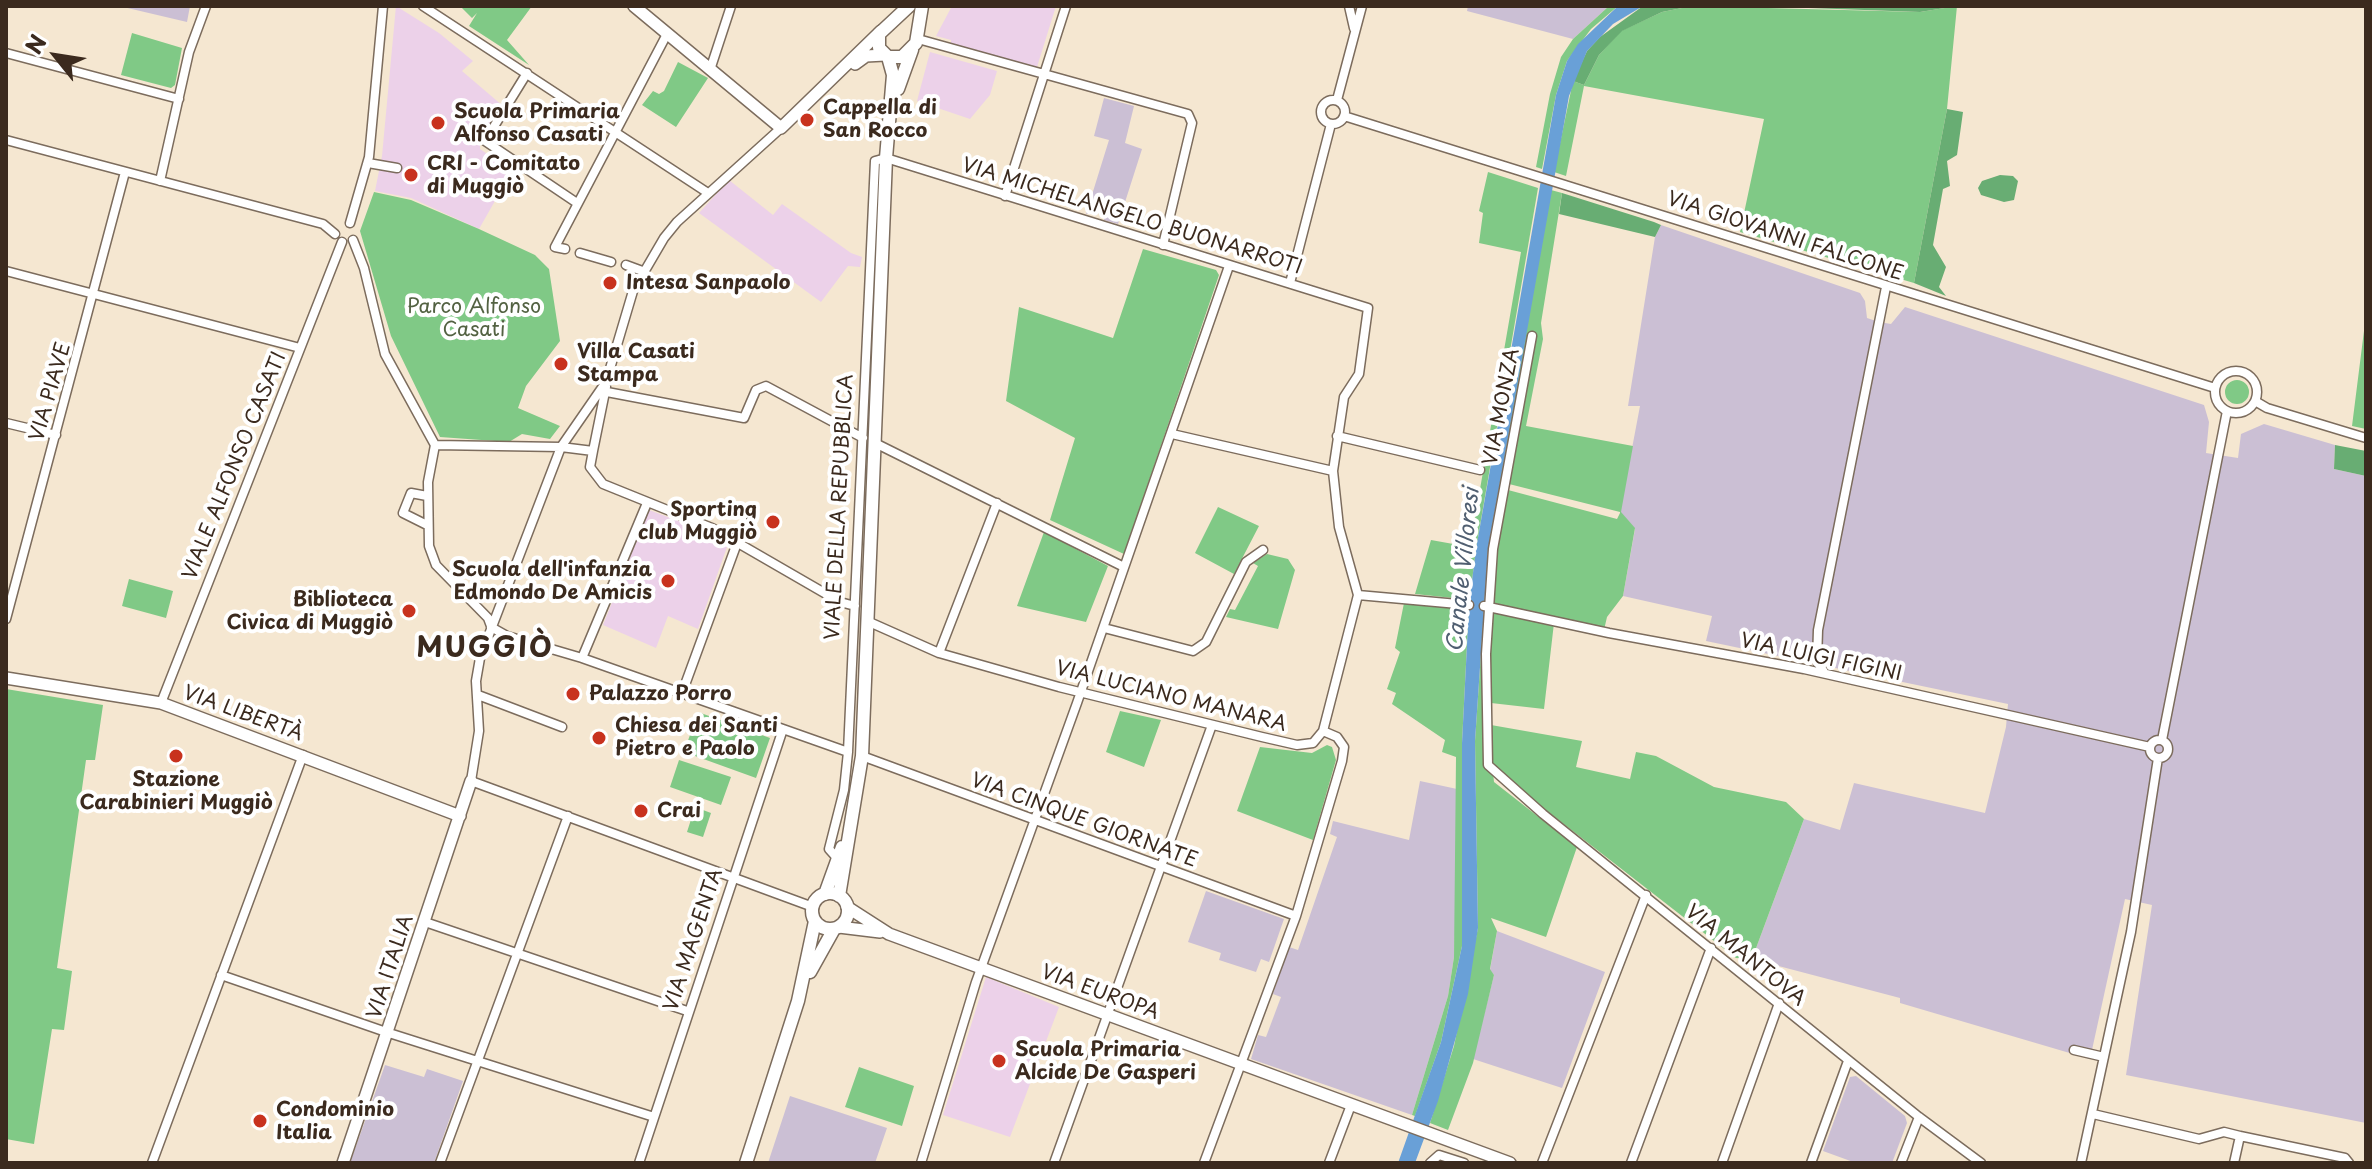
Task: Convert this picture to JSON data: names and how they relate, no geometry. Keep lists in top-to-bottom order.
{
  "streets": {
    "main road": ["VIALE DELLA REPUBBLICA"],
    "street": [
      "VIA MICHELANGELO BUONARROTI",
      "VIA GIOVANNI FALCONE",
      "VIA PIAVE",
      "VIA MONZA",
      "VIALE ALFONSO CASATI",
      "VIA LUIGI FIGINI",
      "VIA LUCIANO MANARA",
      "VIA LIBERTÀ",
      "VIA CINQUE GIORNATE",
      "VIA MAGENTA",
      "VIA MANTOVA",
      "VIA ITALIA",
      "VIA EUROPA"
    ]
  },
  "crossings": [
    ["VIA MICHELANGELO BUONARROTI", "VIALE DELLA REPUBBLICA"],
    ["VIA MONZA", "VIA LUIGI FIGINI"],
    ["VIA MONZA", "VIA MANTOVA"],
    ["VIALE ALFONSO CASATI", "VIA LIBERTÀ"],
    ["VIALE DELLA REPUBBLICA", "VIA LUCIANO MANARA"],
    ["VIALE DELLA REPUBBLICA", "VIA CINQUE GIORNATE"],
    ["VIALE DELLA REPUBBLICA", "VIA EUROPA"],
    ["VIA LIBERTÀ", "VIA ITALIA"]
  ],
  "districts": ["MUGGIÒ"],
  "water": ["Canale Villoresi"],
  "parks": ["Parco Alfonso Casati"],
  "places": [
    "Cappella di San Rocco",
    "Scuola Primaria Alfonso Casati",
    "CRI - Comitato di Muggiò",
    "Intesa Sanpaolo",
    "Villa Casati Stampa",
    "Sporting club Muggiò",
    "Scuola dell'infanzia Edmondo De Amicis",
    "Biblioteca Civica di Muggiò",
    "Palazzo Porro",
    "Chiesa dei Santi Pietro e Paolo",
    "Stazione Carabinieri Muggiò",
    "Crai",
    "Scuola Primaria Alcide De Gasperi",
    "Condominio Italia"
  ],
  "north": "top left"
}
